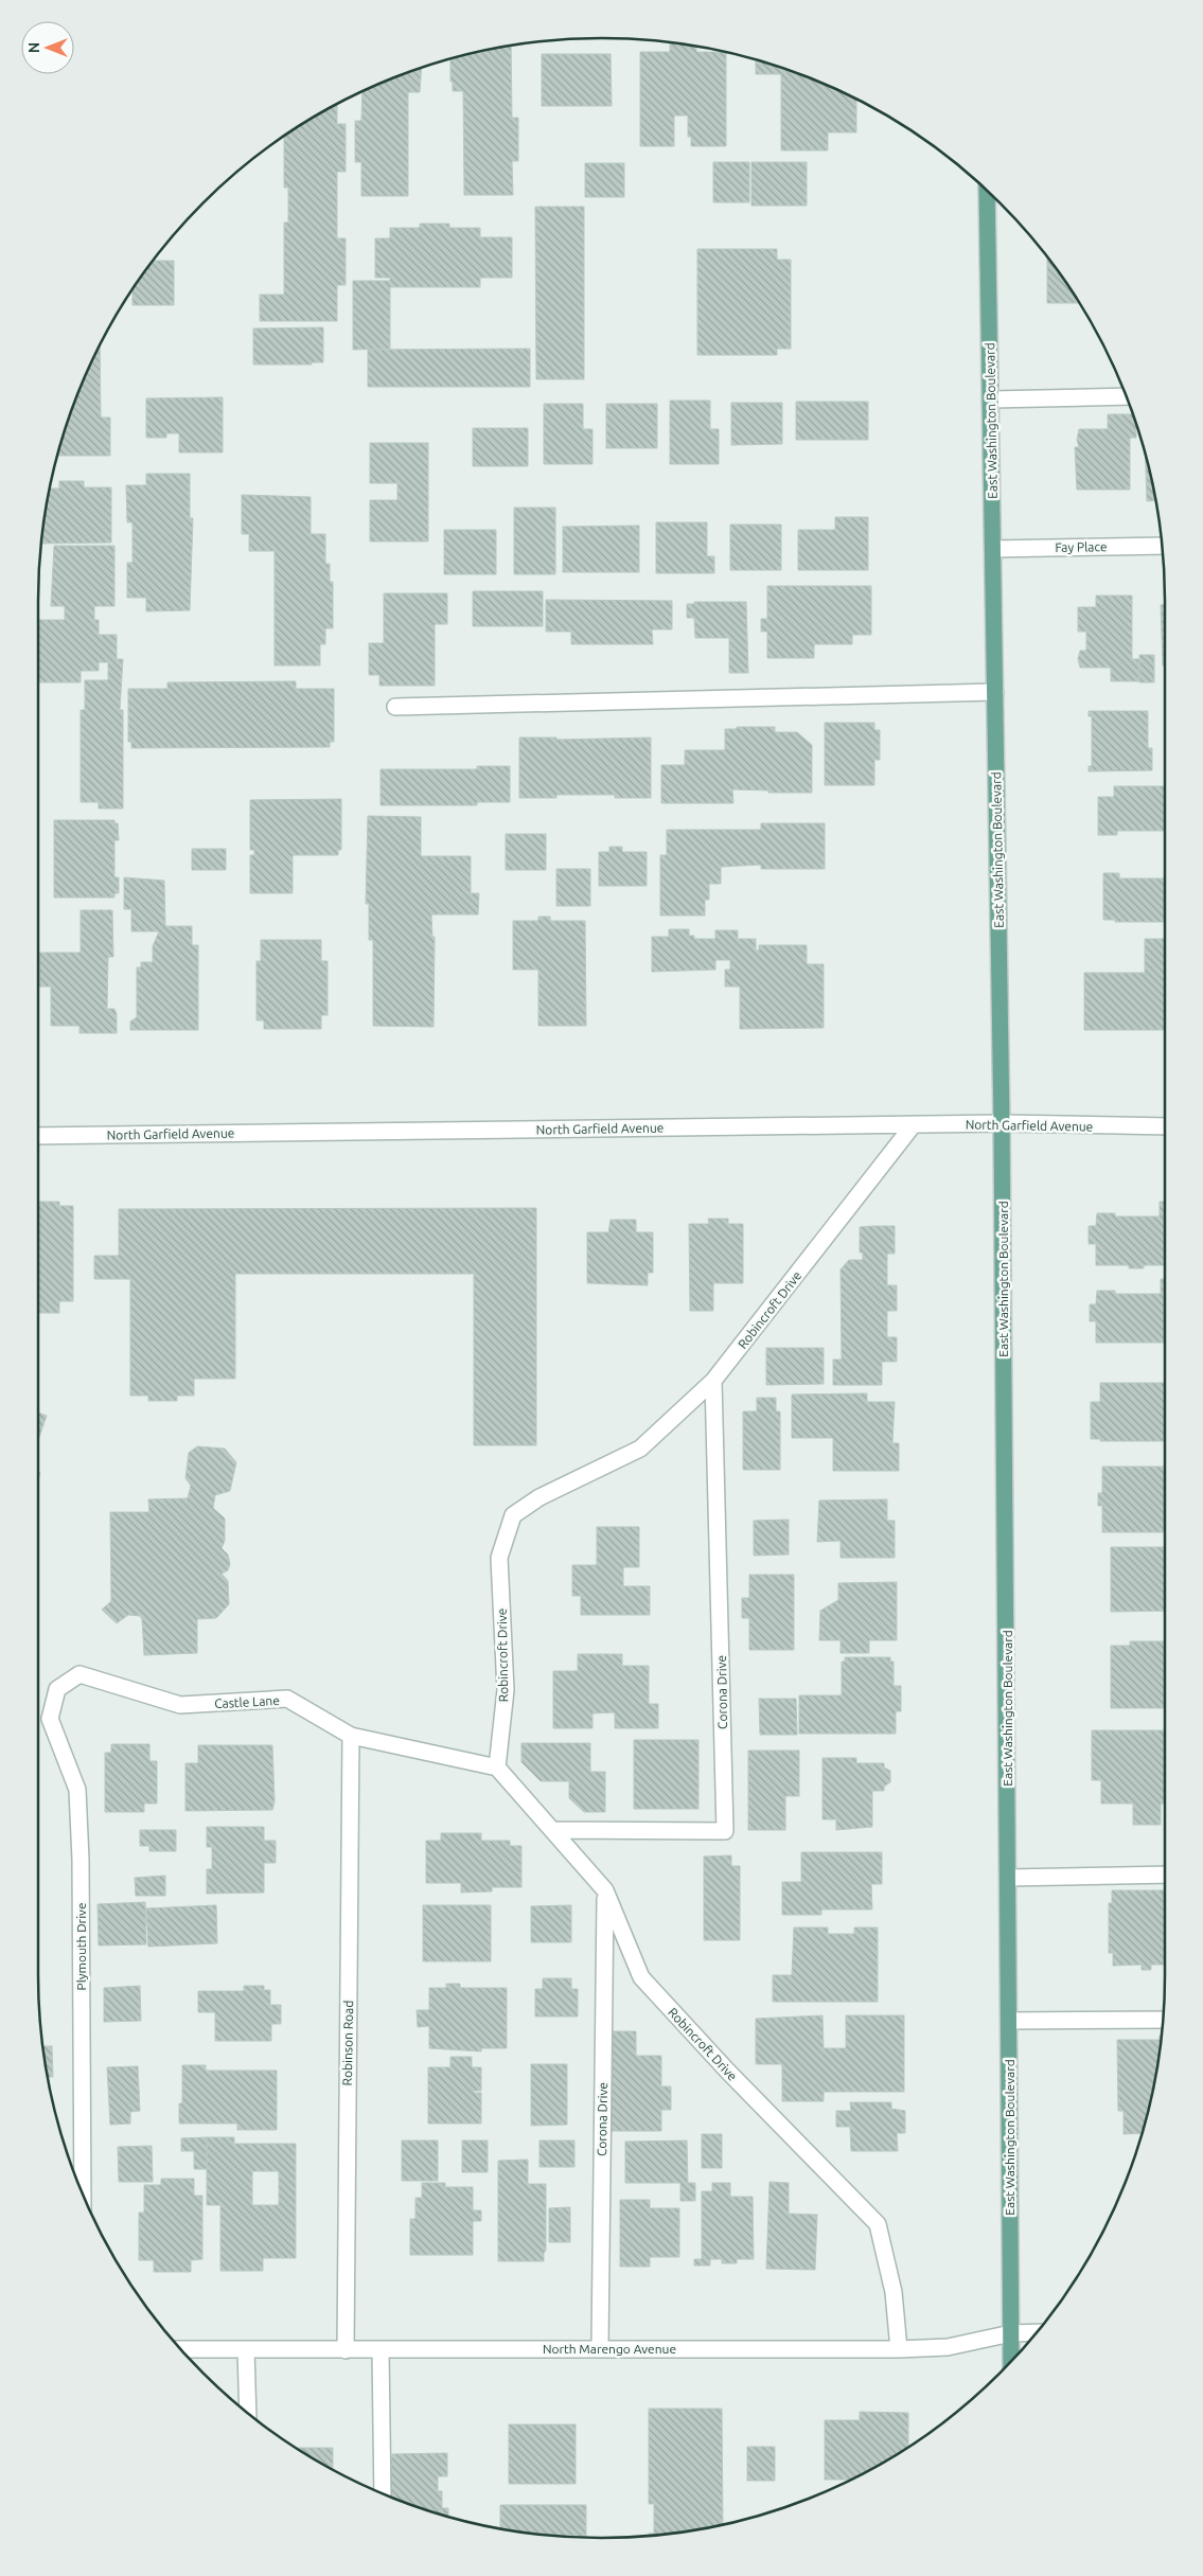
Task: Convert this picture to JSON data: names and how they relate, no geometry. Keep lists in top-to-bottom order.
{
  "streets": {
    "main road": ["East Washington Boulevard"],
    "street": [
      "Fay Place",
      "North Garfield Avenue",
      "Robincroft Drive",
      "Corona Drive",
      "Castle Lane",
      "Plymouth Drive",
      "Robinson Road",
      "North Marengo Avenue"
    ]
  },
  "crossings": [
    ["East Washington Boulevard", "Fay Place"],
    ["East Washington Boulevard", "North Garfield Avenue"],
    ["East Washington Boulevard", "North Marengo Avenue"],
    ["North Garfield Avenue", "Robincroft Drive"],
    ["Robincroft Drive", "Corona Drive"],
    ["Robincroft Drive", "Castle Lane"],
    ["Robincroft Drive", "North Marengo Avenue"],
    ["Corona Drive", "North Marengo Avenue"],
    ["Castle Lane", "Plymouth Drive"],
    ["Castle Lane", "Robinson Road"],
    ["Robinson Road", "North Marengo Avenue"]
  ],
  "north": "left"
}
